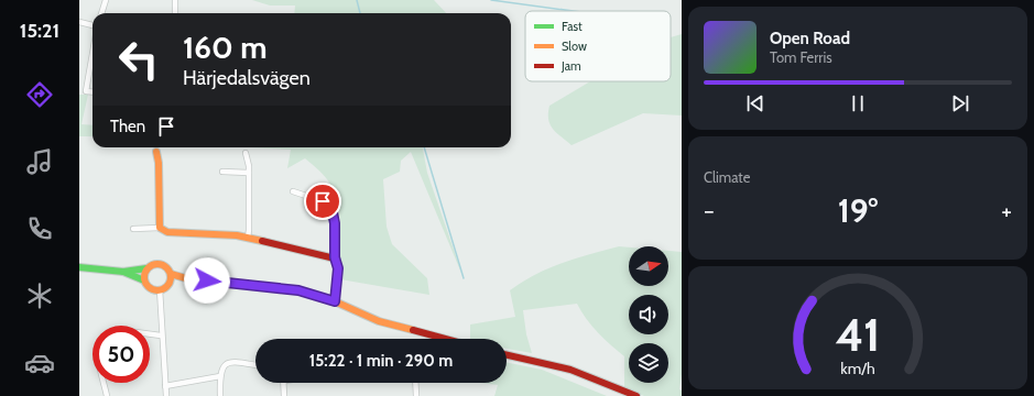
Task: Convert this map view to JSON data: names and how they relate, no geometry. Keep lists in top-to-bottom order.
{
  "legend": ["Fast", "Slow", "Jam"],
  "north": "right",
  "page": {
    "tabs": "15:21",
    "turn": ["160 m", "Härjedalsvägen"],
    "song": ["Open Road", "Tom Ferris"],
    "then": "Then",
    "tile": "Climate",
    "heat": ["−", "19°", "+"],
    "limit": "50",
    "trip": "15:22 · 1 min · 290 m",
    "gauge": ["41", "km/h"]
  }
}
